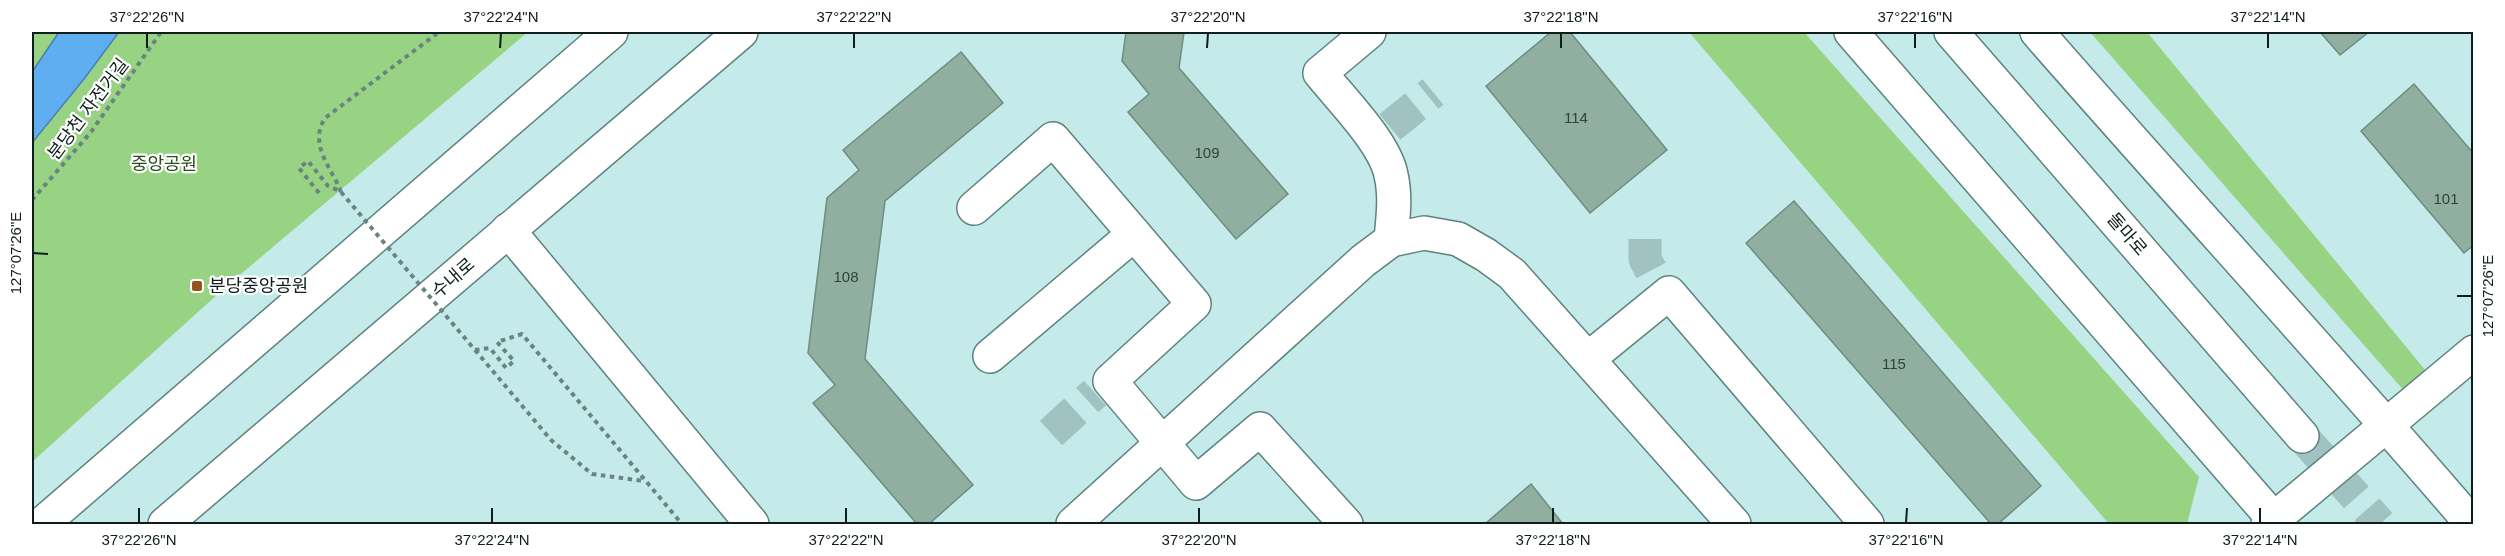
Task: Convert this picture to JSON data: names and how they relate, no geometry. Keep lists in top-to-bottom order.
{
  "streets": {
    "main road": ["돌마로", "수내로"],
    "path": ["분당천 자전거길"]
  },
  "parks": ["중앙공원"],
  "places": {
    "transit": ["분당중앙공원"]
  },
  "house_numbers": [
    "114",
    "109",
    "101",
    "108",
    "115"
  ],
  "coordinates": [
    "37°22'26\"N",
    "37°22'24\"N",
    "37°22'22\"N",
    "37°22'20\"N",
    "37°22'18\"N",
    "37°22'16\"N",
    "37°22'14\"N",
    "127°07'26\"E"
  ]
}
